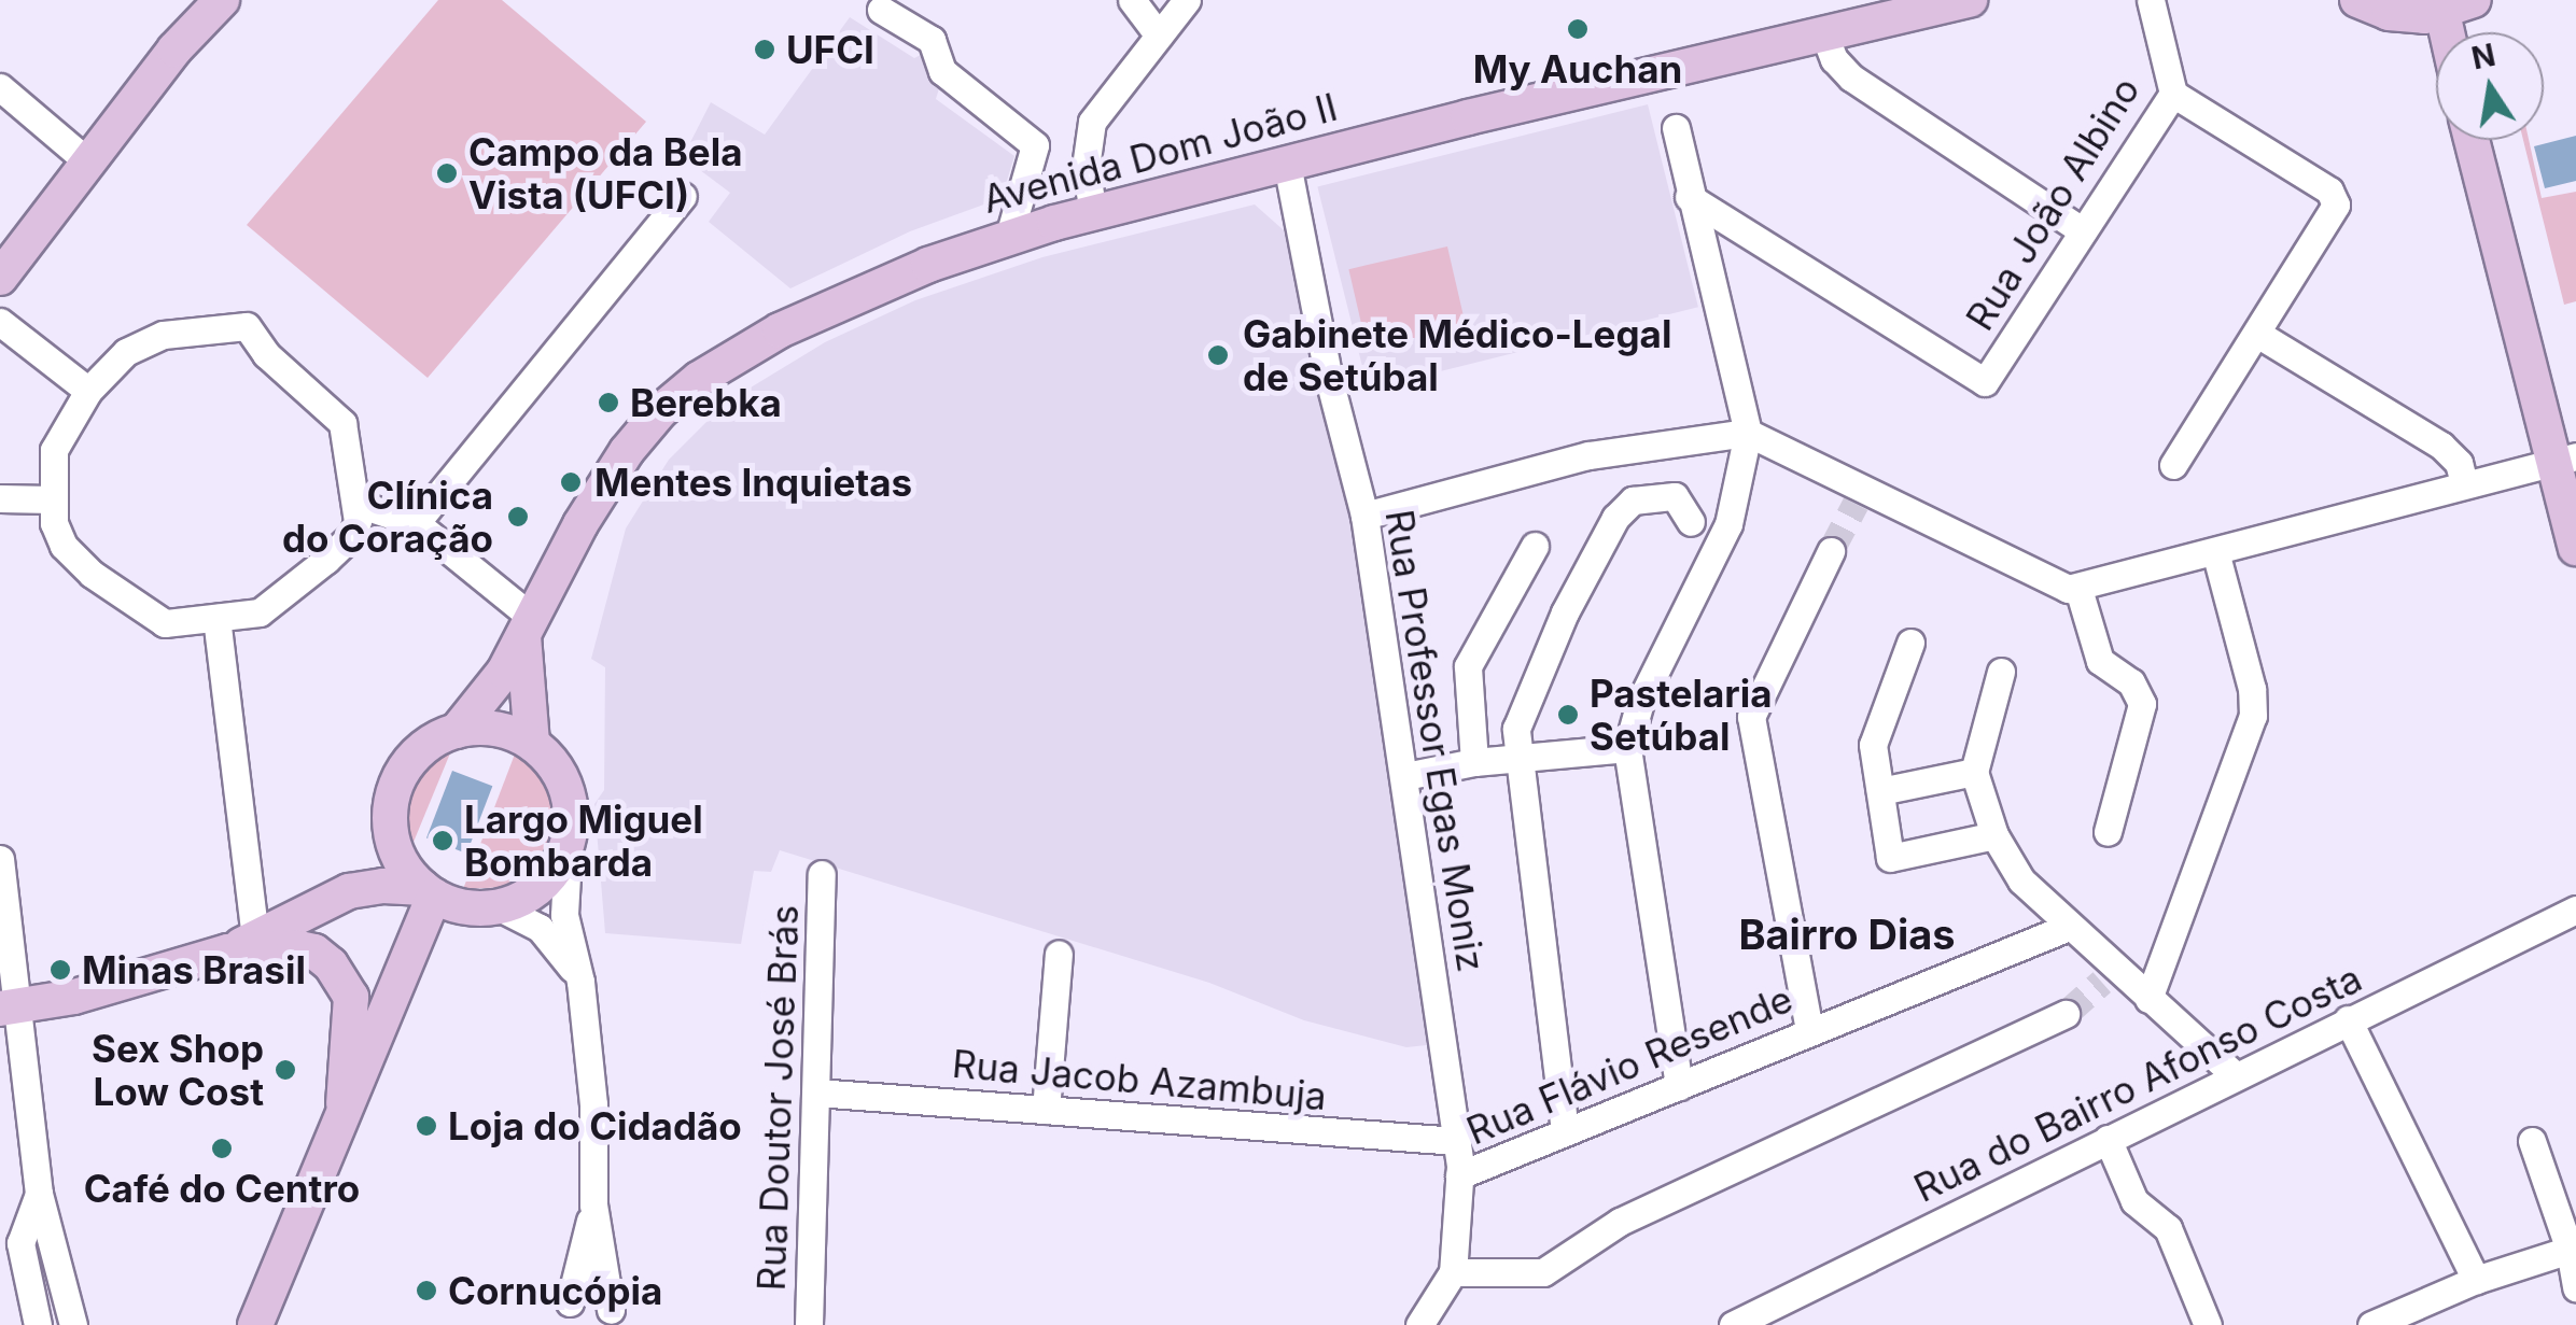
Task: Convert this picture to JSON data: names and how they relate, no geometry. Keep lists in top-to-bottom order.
{
  "streets": {
    "main road": ["Avenida Dom João II"],
    "street": [
      "Rua João Albino",
      "Rua Professor Egas Moniz",
      "Rua Flávio Resende",
      "Rua Jacob Azambuja",
      "Rua do Bairro Afonso Costa",
      "Rua Doutor José Brás"
    ]
  },
  "crossings": [
    ["Avenida Dom João II", "Rua Professor Egas Moniz"],
    ["Rua Professor Egas Moniz", "Rua Flávio Resende"],
    ["Rua Professor Egas Moniz", "Rua Jacob Azambuja"],
    ["Rua Flávio Resende", "Rua Jacob Azambuja"],
    ["Rua Jacob Azambuja", "Rua Doutor José Brás"]
  ],
  "districts": ["Bairro Dias"],
  "places": [
    "My Auchan",
    "UFCI",
    "Campo da Bela Vista (UFCI)",
    "Gabinete Médico-Legal de Setúbal",
    "Berebka",
    "Mentes Inquietas",
    "Clínica do Coração",
    "Pastelaria Setúbal",
    "Largo Miguel Bombarda",
    "Minas Brasil",
    "Sex Shop Low Cost",
    "Loja do Cidadão",
    "Café do Centro",
    "Cornucópia"
  ],
  "north": "top"
}
